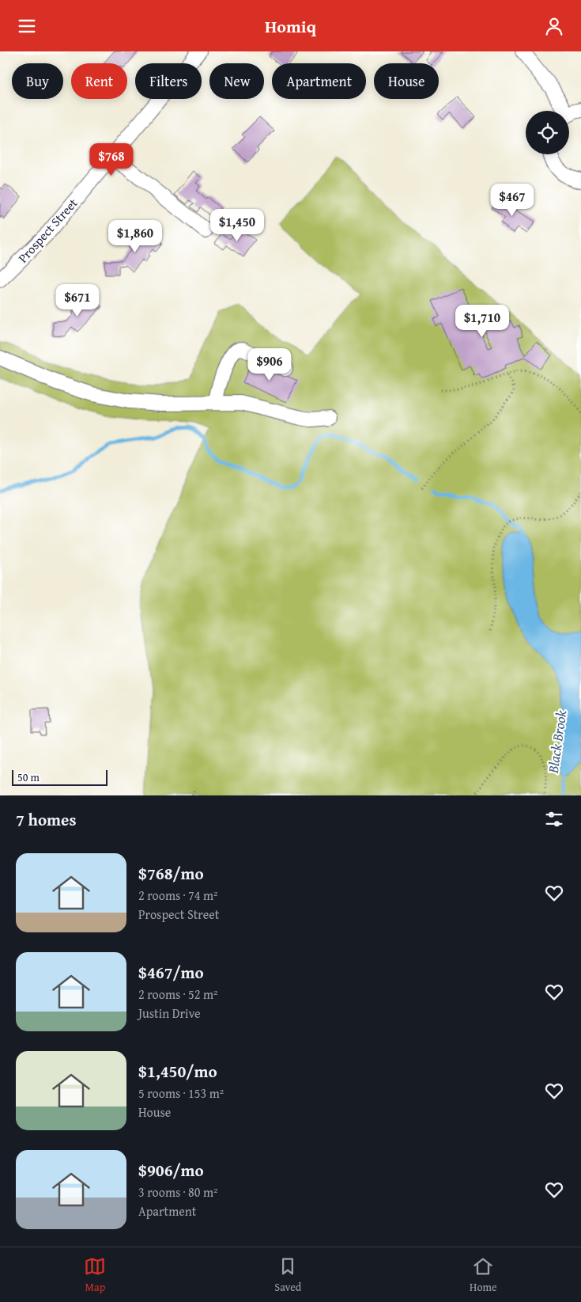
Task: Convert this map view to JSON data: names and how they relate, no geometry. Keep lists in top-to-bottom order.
{
  "streets": {
    "street": ["Prospect Street"]
  },
  "water": ["Black Brook"],
  "scale_bar": "50 m",
  "page": {
    "header": "Homiq",
    "chip": [
      "Buy",
      "Rent",
      "Filters",
      "New",
      "Apartment",
      "House"
    ],
    "price": [
      "$768",
      "$467",
      "$1,450",
      "$1,860",
      "$671",
      "$1,710",
      "$906"
    ],
    "scale": "50 m",
    "heading": "7 homes",
    "list": [
      {
        "name": "$768/mo",
        "note": "2 rooms · 74 m² · Prospect Street"
      },
      {
        "name": "$467/mo",
        "note": "2 rooms · 52 m² · Justin Drive"
      },
      {
        "name": "$1,450/mo",
        "note": "5 rooms · 153 m² · House"
      },
      {
        "name": "$906/mo",
        "note": "3 rooms · 80 m² · Apartment"
      }
    ],
    "tabs": ["Map", "Saved", "Home"]
  }
}
